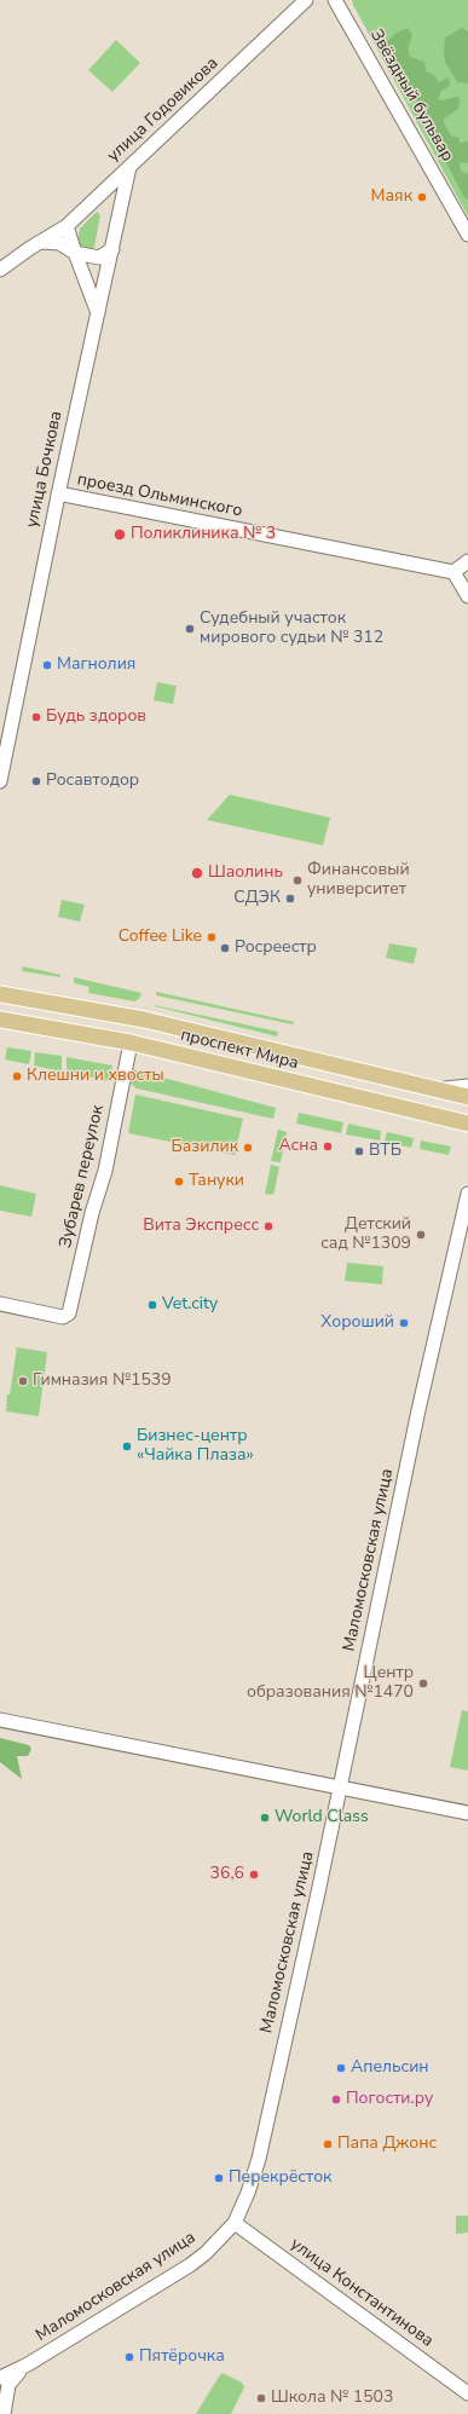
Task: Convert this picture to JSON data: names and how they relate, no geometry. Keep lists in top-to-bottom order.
{
  "streets": {
    "main road": ["проспект Мира"],
    "street": [
      "Звёздный бульвар",
      "улица Годовикова",
      "улица Бочкова",
      "проезд Ольминского",
      "Зубарев переулок",
      "Маломосковская улица",
      "улица Константинова"
    ]
  },
  "crossings": [
    ["улица Годовикова", "улица Бочкова"],
    ["улица Бочкова", "проезд Ольминского"],
    ["проспект Мира", "Зубарев переулок"],
    ["Маломосковская улица", "улица Константинова"]
  ],
  "places": [
    "Маяк",
    "Поликлиника № 3",
    "Судебный участок мирового судьи № 312",
    "Магнолия",
    "Будь здоров",
    "Росавтодор",
    "Шаолинь",
    "Финансовый университет",
    "СДЭК",
    "Coffee Like",
    "Росреестр",
    "Клешни и хвосты",
    "Асна",
    "Базилик",
    "ВТБ",
    "Тануки",
    "Вита Экспресс",
    "Детский сад №1309",
    "Vet.city",
    "Хороший",
    "Гимназия №1539",
    "Бизнес-центр «Чайка Плаза»",
    "Центр образования №1470",
    "World Class",
    "36,6",
    "Апельсин",
    "Погости.ру",
    "Папа Джонс",
    "Перекрёсток",
    "Пятёрочка",
    "Школа № 1503"
  ]
}
